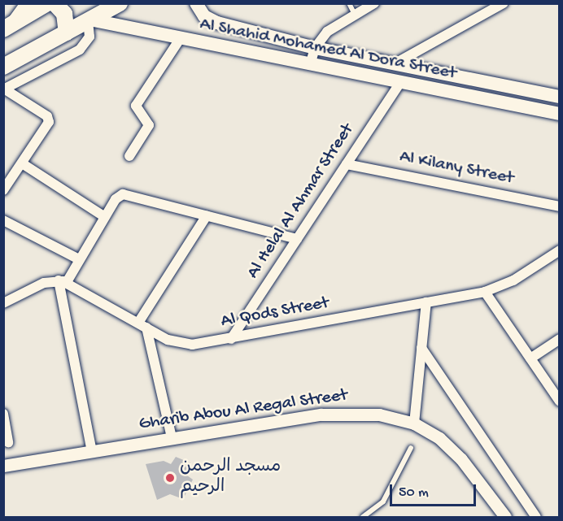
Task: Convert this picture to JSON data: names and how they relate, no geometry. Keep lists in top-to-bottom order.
{
  "streets": {
    "main road": ["Al Shahid Mohamed Al Dora Street"],
    "street": [
      "Al Kilany Street",
      "Al Helal Al Ahmar Street",
      "Al Qods Street",
      "Gharib Abou Al Regal Street"
    ]
  },
  "crossings": [
    ["Al Shahid Mohamed Al Dora Street", "Al Helal Al Ahmar Street"],
    ["Al Kilany Street", "Al Helal Al Ahmar Street"],
    ["Al Helal Al Ahmar Street", "Al Qods Street"]
  ],
  "places": ["مسجد الرحمن الرحيم"],
  "scale_bar": "50 m"
}
